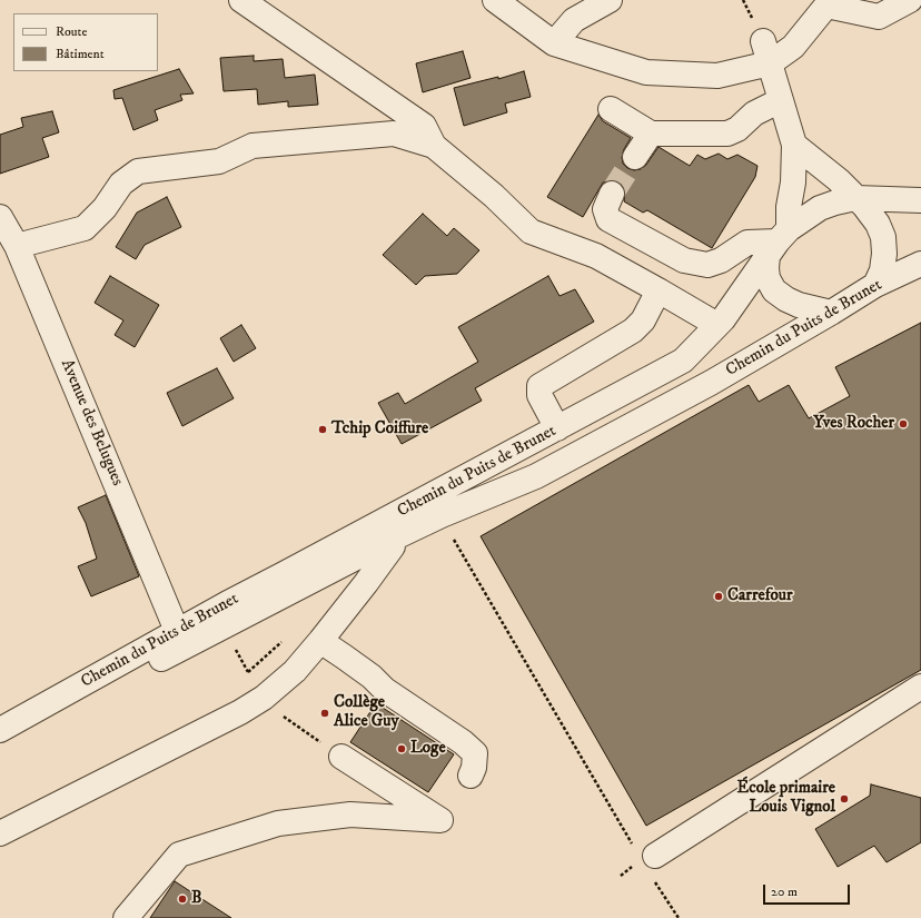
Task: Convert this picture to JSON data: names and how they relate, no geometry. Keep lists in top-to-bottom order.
{
  "streets": {
    "street": ["Chemin du Puits de Brunet", "Avenue des Belugues"]
  },
  "crossings": [
    ["Chemin du Puits de Brunet", "Avenue des Belugues"]
  ],
  "places": [
    "Yves Rocher",
    "Tchip Coiffure",
    "Carrefour",
    "Collège Alice Guy",
    "Loge",
    "École primaire Louis Vignol",
    "B"
  ],
  "legend": ["Route", "Bâtiment"],
  "scale_bar": "20 m"
}
